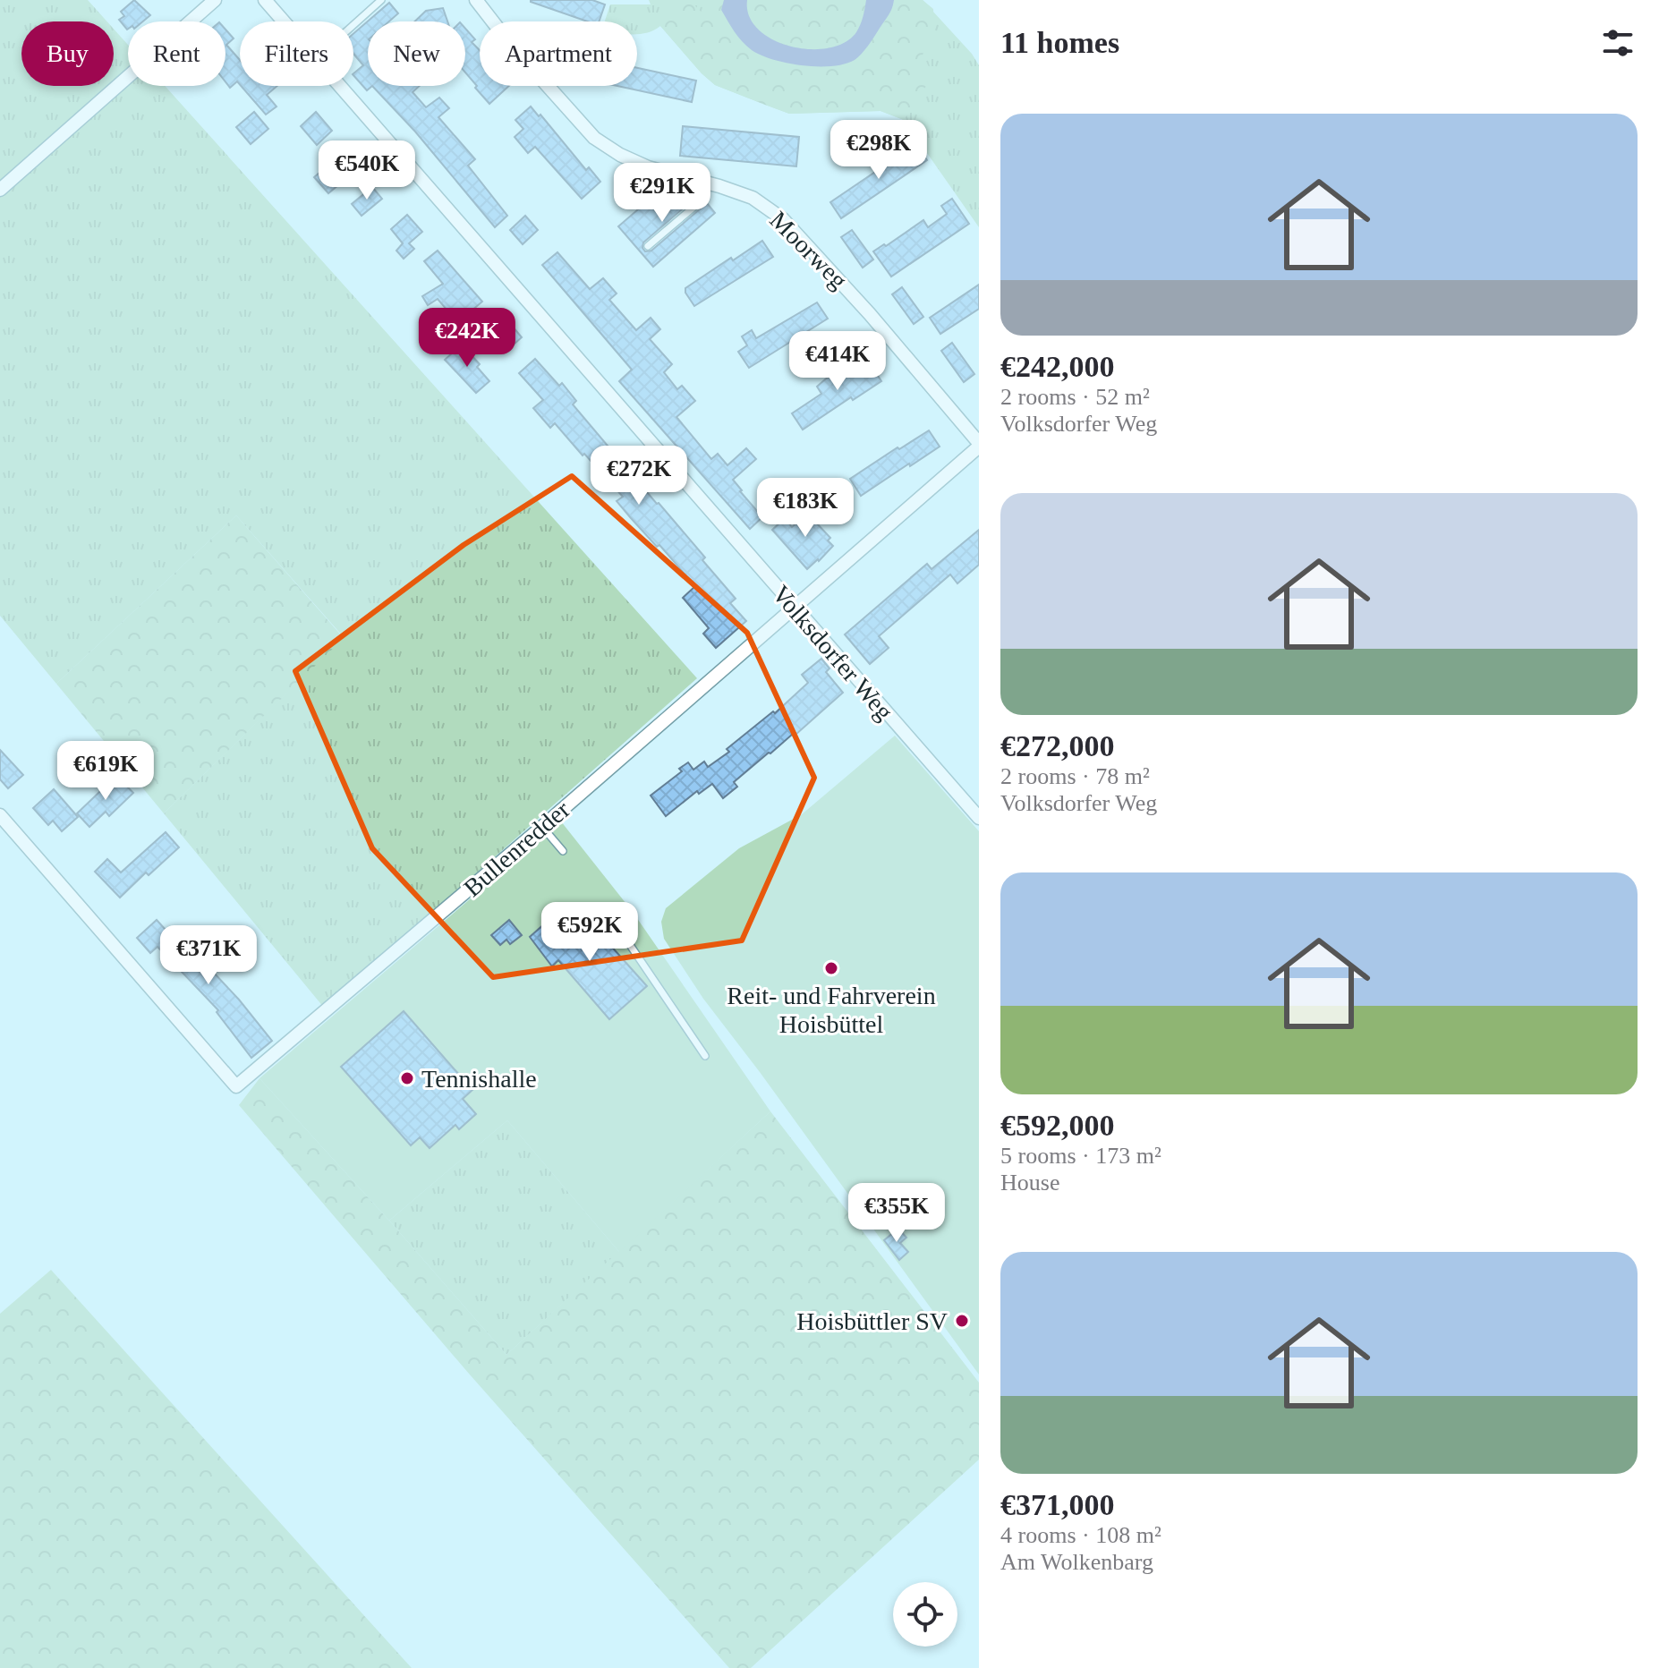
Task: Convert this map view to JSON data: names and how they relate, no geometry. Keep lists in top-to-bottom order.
{
  "streets": {
    "street": ["Moorweg", "Volksdorfer Weg", "Bullenredder"]
  },
  "crossings": [
    ["Moorweg", "Bullenredder"],
    ["Volksdorfer Weg", "Bullenredder"]
  ],
  "places": ["Reit- und Fahrverein Hoisbüttel", "Tennishalle", "Hoisbüttler SV"],
  "page": {
    "heading": "11 homes",
    "chip": [
      "Buy",
      "Rent",
      "Filters",
      "New",
      "Apartment"
    ],
    "list": [
      {
        "name": "€242,000",
        "note": "2 rooms · 52 m² · Volksdorfer Weg"
      },
      {
        "name": "€272,000",
        "note": "2 rooms · 78 m² · Volksdorfer Weg"
      },
      {
        "name": "€592,000",
        "note": "5 rooms · 173 m² · House"
      },
      {
        "name": "€371,000",
        "note": "4 rooms · 108 m² · Am Wolkenbarg"
      }
    ],
    "price": [
      "€298K",
      "€540K",
      "€291K",
      "€242K",
      "€414K",
      "€272K",
      "€183K",
      "€619K",
      "€592K",
      "€371K",
      "€355K"
    ]
  }
}
